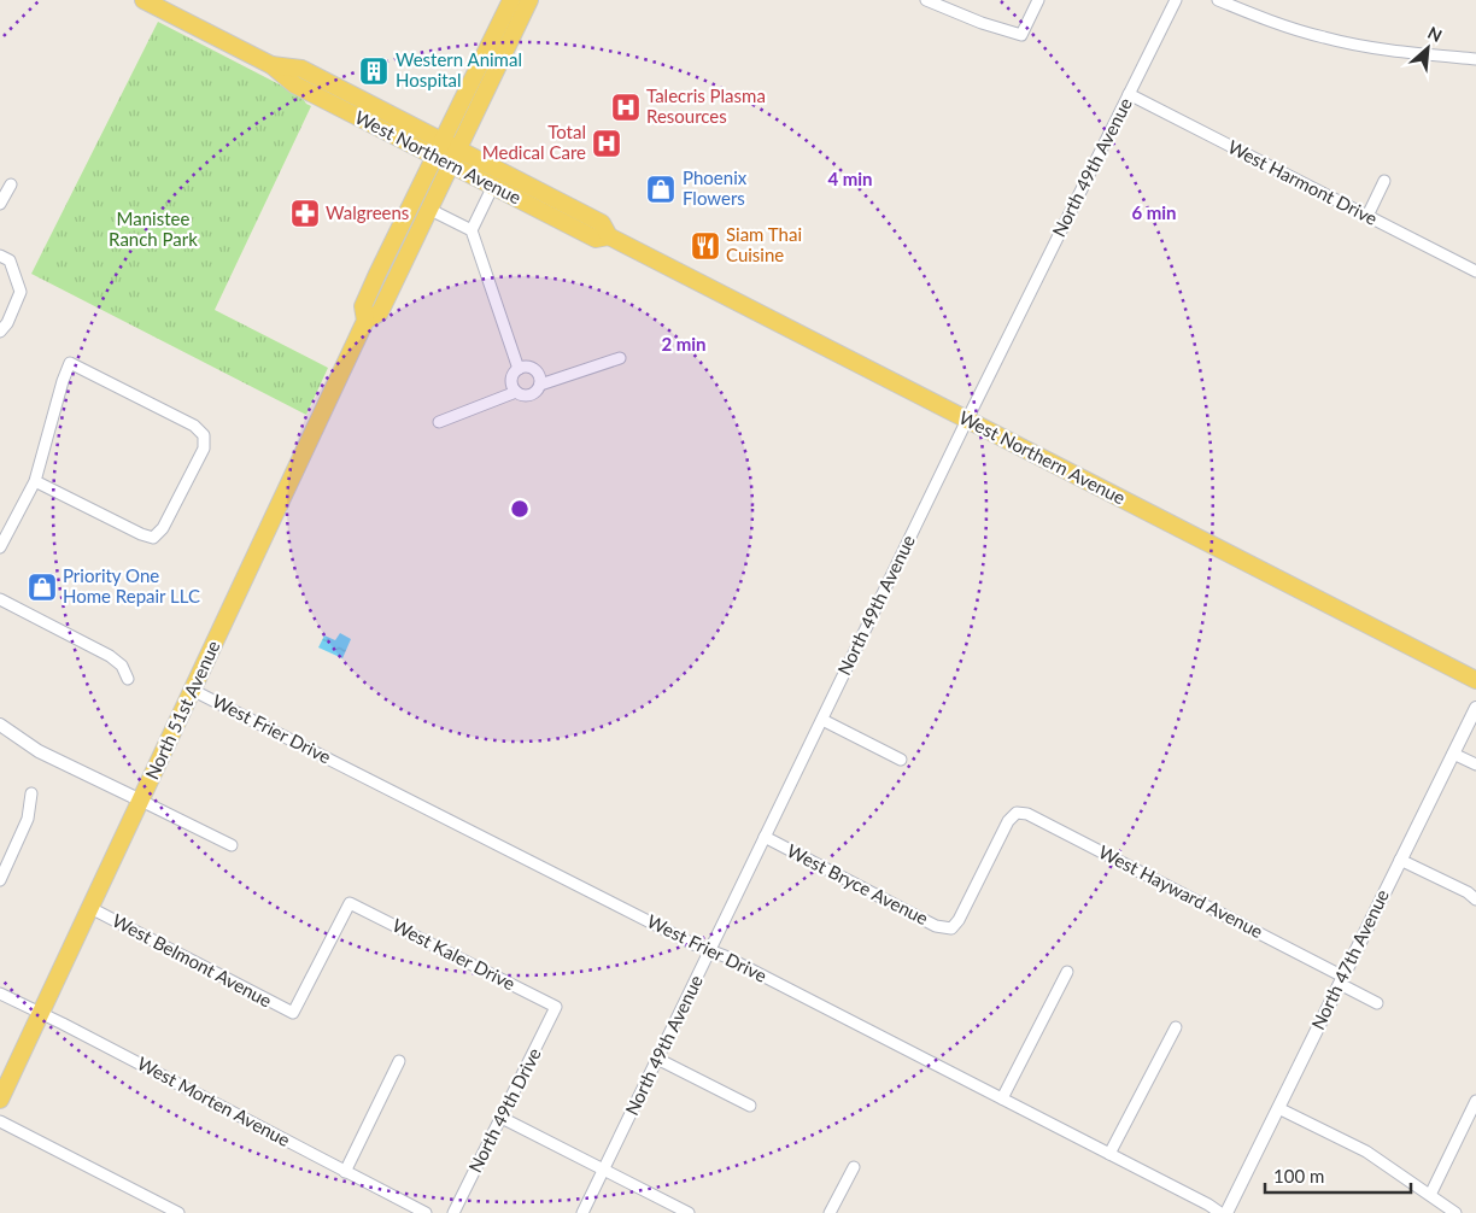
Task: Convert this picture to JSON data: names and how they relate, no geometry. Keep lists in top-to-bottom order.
{
  "streets": {
    "main road": ["West Northern Avenue", "North 51st Avenue"],
    "street": [
      "North 49th Avenue",
      "West Harmont Drive",
      "West Frier Drive",
      "West Bryce Avenue",
      "West Hayward Avenue",
      "West Kaler Drive",
      "North 47th Avenue",
      "West Belmont Avenue",
      "West Morten Avenue",
      "North 49th Drive"
    ]
  },
  "crossings": [
    ["West Northern Avenue", "North 49th Avenue"],
    ["West Northern Avenue", "North 51st Avenue"],
    ["North 49th Avenue", "West Harmont Drive"],
    ["North 49th Avenue", "West Frier Drive"],
    ["North 49th Avenue", "West Bryce Avenue"],
    ["North 51st Avenue", "West Frier Drive"],
    ["North 51st Avenue", "West Belmont Avenue"],
    ["North 51st Avenue", "West Morten Avenue"],
    ["West Bryce Avenue", "West Hayward Avenue"],
    ["West Hayward Avenue", "North 47th Avenue"],
    ["West Kaler Drive", "West Belmont Avenue"],
    ["West Kaler Drive", "North 49th Drive"]
  ],
  "parks": ["Manistee Ranch Park"],
  "places": {
    "building": ["Western Animal Hospital"],
    "hospital": ["Talecris Plasma Resources", "Total Medical Care"],
    "shop": ["Phoenix Flowers", "Priority One Home Repair LLC"],
    "pharmacy": ["Walgreens"],
    "restaurant": ["Siam Thai Cuisine"]
  },
  "scale_bar": "100 m",
  "north": "top right",
  "rings": ["4 min", "6 min", "2 min"]
}
